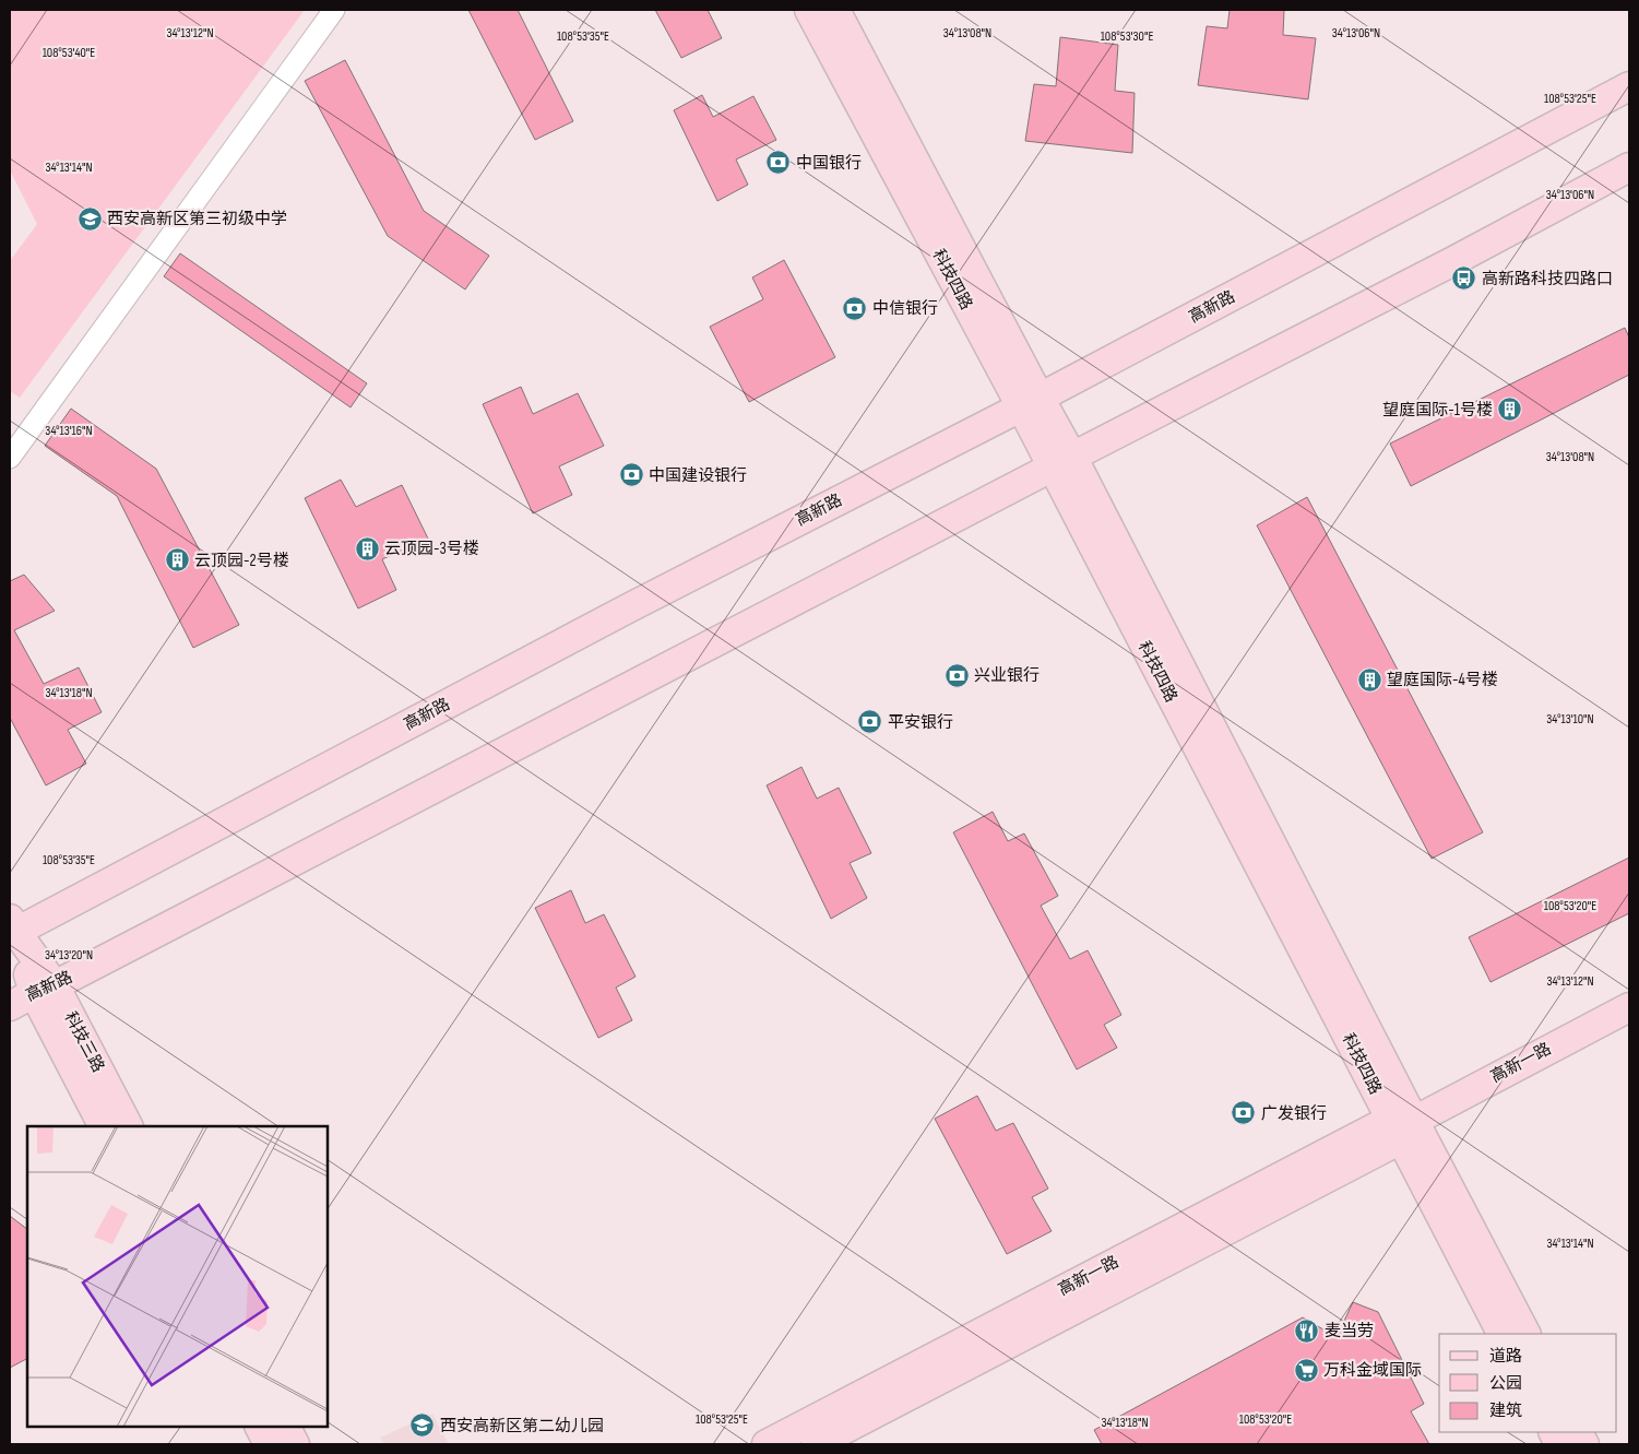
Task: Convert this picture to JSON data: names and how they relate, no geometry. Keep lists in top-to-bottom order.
{
  "streets": {
    "street": [
      "科技四路",
      "高新路",
      "科技三路",
      "高新一路"
    ]
  },
  "crossings": [
    ["科技四路", "高新路"],
    ["科技四路", "高新一路"],
    ["高新路", "科技三路"]
  ],
  "places": {
    "bank": [
      "中国银行",
      "中信银行",
      "中国建设银行",
      "兴业银行",
      "平安银行",
      "广发银行"
    ],
    "school or university": ["西安高新区第三初级中学", "西安高新区第二幼儿园"],
    "bus stop": ["高新路科技四路口"],
    "building": [
      "望庭国际-1号楼",
      "云顶园-3号楼",
      "云顶园-2号楼",
      "望庭国际-4号楼"
    ],
    "restaurant": ["麦当劳"],
    "supermarket": ["万科金域国际"]
  },
  "legend": ["道路", "公园", "建筑"],
  "coordinates": [
    "34°13'12\"N",
    "34°13'08\"N",
    "34°13'06\"N",
    "108°53'35\"E",
    "108°53'30\"E",
    "108°53'40\"E",
    "108°53'25\"E",
    "34°13'14\"N",
    "34°13'16\"N",
    "34°13'18\"N",
    "34°13'10\"N",
    "108°53'20\"E",
    "34°13'20\"N"
  ]
}
